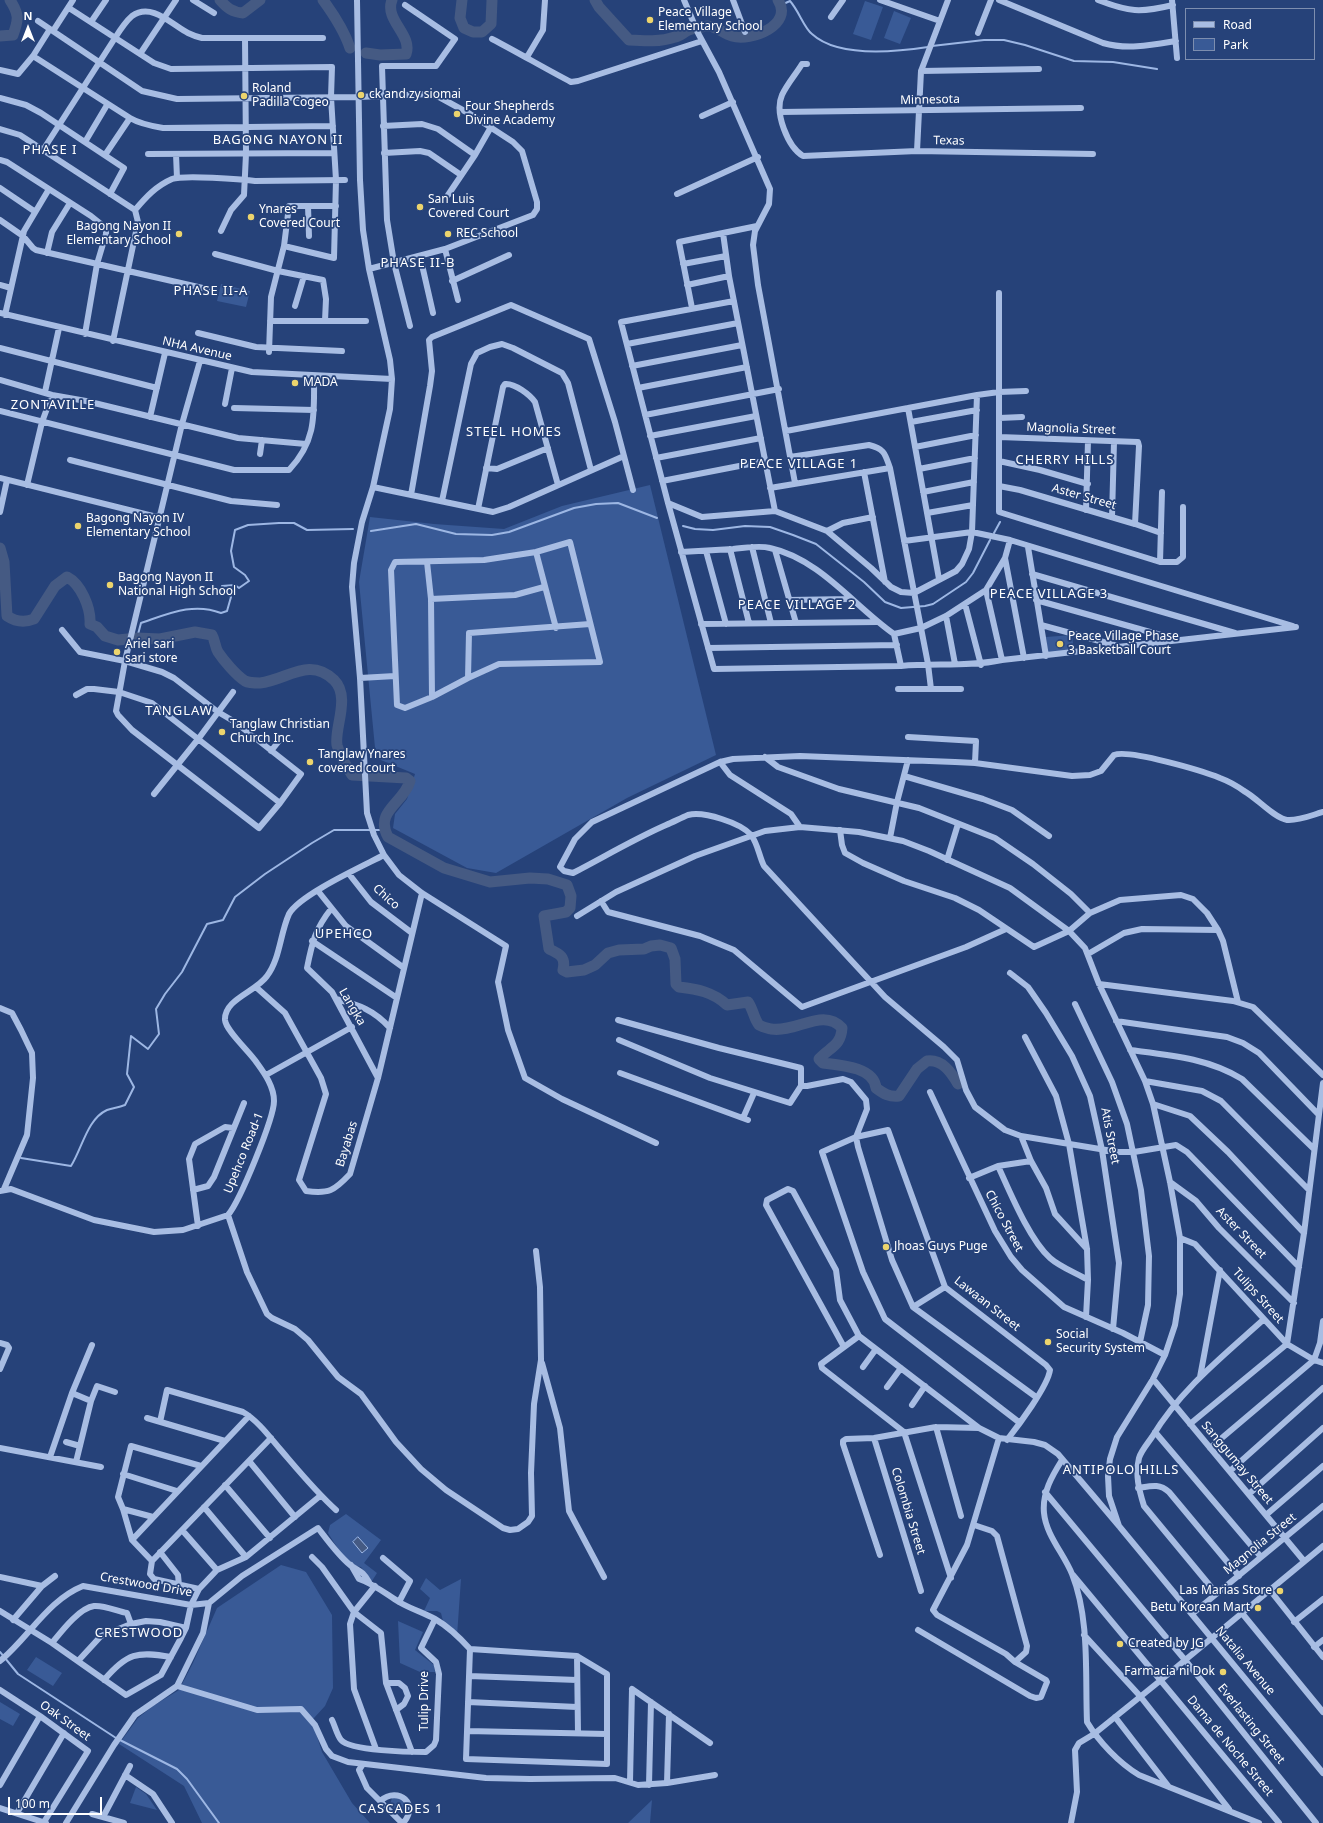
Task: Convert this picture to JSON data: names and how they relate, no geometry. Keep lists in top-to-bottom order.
{
  "streets": {
    "street": [
      "Minnesota",
      "Texas",
      "NHA Avenue",
      "Magnolia Street",
      "Aster Street",
      "Chico",
      "Langka",
      "Atis Street",
      "Bayabas",
      "Upehco Road-1",
      "Chico Street",
      "Tulips Street",
      "Lawaan Street",
      "Sanggumay Street",
      "Colombia Street",
      "Crestwood Drive",
      "Natalia Avenue",
      "Tulip Drive",
      "Oak Street",
      "Everlasting Street",
      "Dama de Noche Street"
    ]
  },
  "crossings": [
    ["Minnesota", "Texas"],
    ["Magnolia Street", "Aster Street"],
    ["Magnolia Street", "Sanggumay Street"],
    ["Magnolia Street", "Natalia Avenue"],
    ["Chico", "Bayabas"],
    ["Chico", "Upehco Road-1"],
    ["Langka", "Bayabas"],
    ["Atis Street", "Chico Street"],
    ["Bayabas", "Upehco Road-1"]
  ],
  "districts": [
    "BAGONG NAYON II",
    "PHASE I",
    "PHASE II-B",
    "PHASE II-A",
    "ZONTAVILLE",
    "STEEL HOMES",
    "CHERRY HILLS",
    "PEACE VILLAGE 1",
    "PEACE VILLAGE 3",
    "PEACE VILLAGE 2",
    "TANGLAW",
    "UPEHCO",
    "ANTIPOLO HILLS",
    "CRESTWOOD",
    "CASCADES 1"
  ],
  "places": [
    "Peace Village Elementary School",
    "ck and zy siomai",
    "Roland Padilla Cogeo",
    "Four Shepherds Divine Academy",
    "San Luis Covered Court",
    "Ynares Covered Court",
    "Bagong Nayon II Elementary School",
    "REC School",
    "MADA",
    "Bagong Nayon IV Elementary School",
    "Bagong Nayon II National High School",
    "Peace Village Phase 3 Basketball Court",
    "Ariel sari sari store",
    "Tanglaw Christian Church Inc.",
    "Tanglaw Ynares covered court",
    "Jhoas Guys Puge",
    "Social Security System",
    "Las Marias Store",
    "Betu Korean Mart",
    "Created by JG",
    "Farmacia ni Dok"
  ],
  "legend": ["Road", "Park"],
  "scale_bar": "100 m",
  "north": "top"
}
